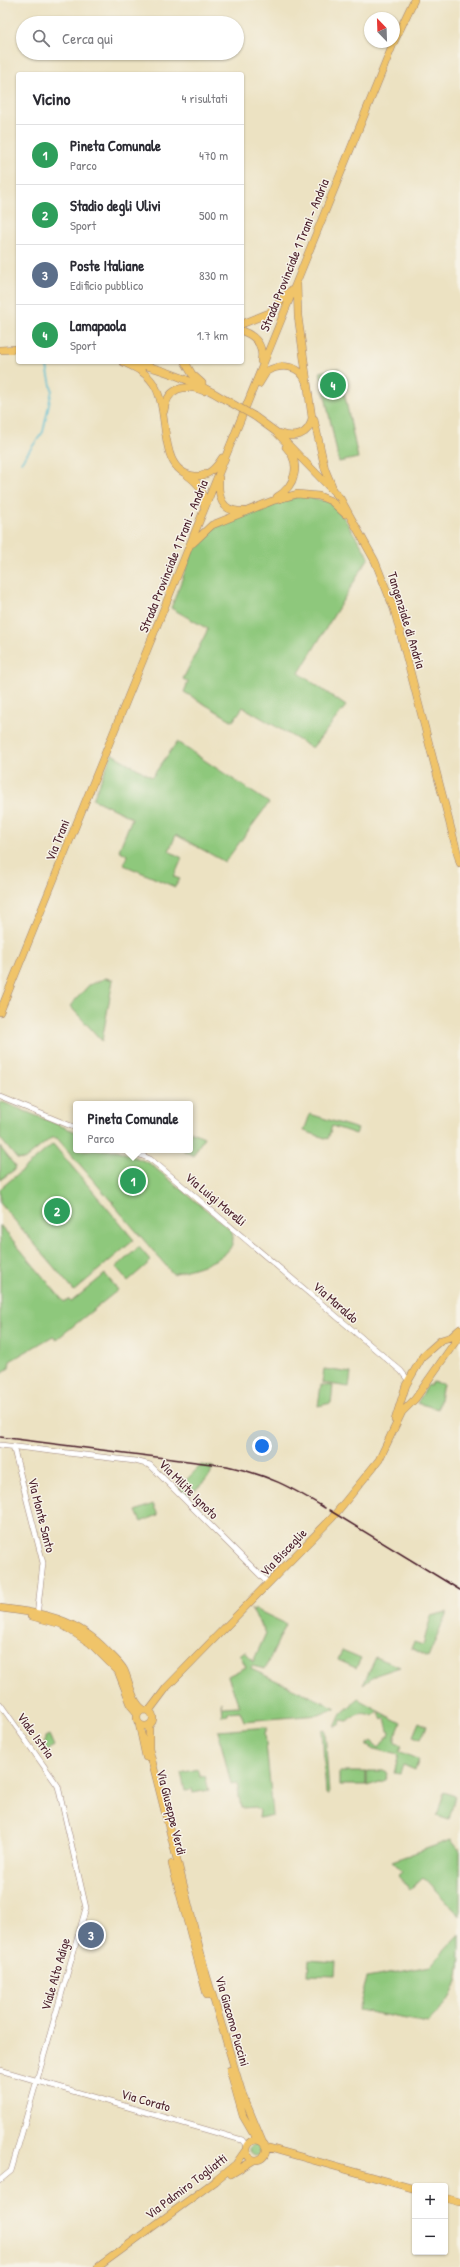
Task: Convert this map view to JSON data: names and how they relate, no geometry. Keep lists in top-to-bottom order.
{
  "streets": {
    "main road": [
      "Strada Provinciale 1 Trani - Andria",
      "Tangenziale di Andria",
      "Via Trani",
      "Via Bisceglie",
      "Via Giuseppe Verdi",
      "Via Giacomo Puccini",
      "Via Corato",
      "Via Palmiro Togliatti"
    ],
    "street": [
      "Via Luigi Morelli",
      "Via Maraldo",
      "Via Milite Ignoto",
      "Via Monte Santo",
      "Viale Istria",
      "Viale Alto Adige"
    ]
  },
  "crossings": [
    ["Strada Provinciale 1 Trani - Andria", "Via Trani"],
    ["Via Luigi Morelli", "Via Maraldo"],
    ["Via Maraldo", "Via Bisceglie"],
    ["Via Milite Ignoto", "Via Monte Santo"],
    ["Via Milite Ignoto", "Via Bisceglie"],
    ["Via Monte Santo", "Via Giuseppe Verdi"],
    ["Via Bisceglie", "Via Giuseppe Verdi"],
    ["Viale Istria", "Viale Alto Adige"],
    ["Via Giuseppe Verdi", "Via Giacomo Puccini"],
    ["Viale Alto Adige", "Via Corato"],
    ["Via Giacomo Puccini", "Via Corato"],
    ["Via Giacomo Puccini", "Via Palmiro Togliatti"],
    ["Via Corato", "Via Palmiro Togliatti"]
  ],
  "north": "top left",
  "page": {
    "search": "Cerca qui",
    "heading": ["Vicino", "4 risultati"],
    "list": [
      {
        "mark": "1",
        "name": "Pineta Comunale",
        "note": "Parco",
        "value": "470 m"
      },
      {
        "mark": "2",
        "name": "Stadio degli Ulivi",
        "note": "Sport",
        "value": "500 m"
      },
      {
        "mark": "3",
        "name": "Poste Italiane",
        "note": "Edificio pubblico",
        "value": "830 m"
      },
      {
        "mark": "4",
        "name": "Lamapaola",
        "note": "Sport",
        "value": "1.7 km"
      }
    ],
    "pins": [
      "4",
      "1",
      "2",
      "3"
    ],
    "popup": ["Pineta Comunale", "Parco"],
    "map_buttons": ["+", "−"]
  }
}
